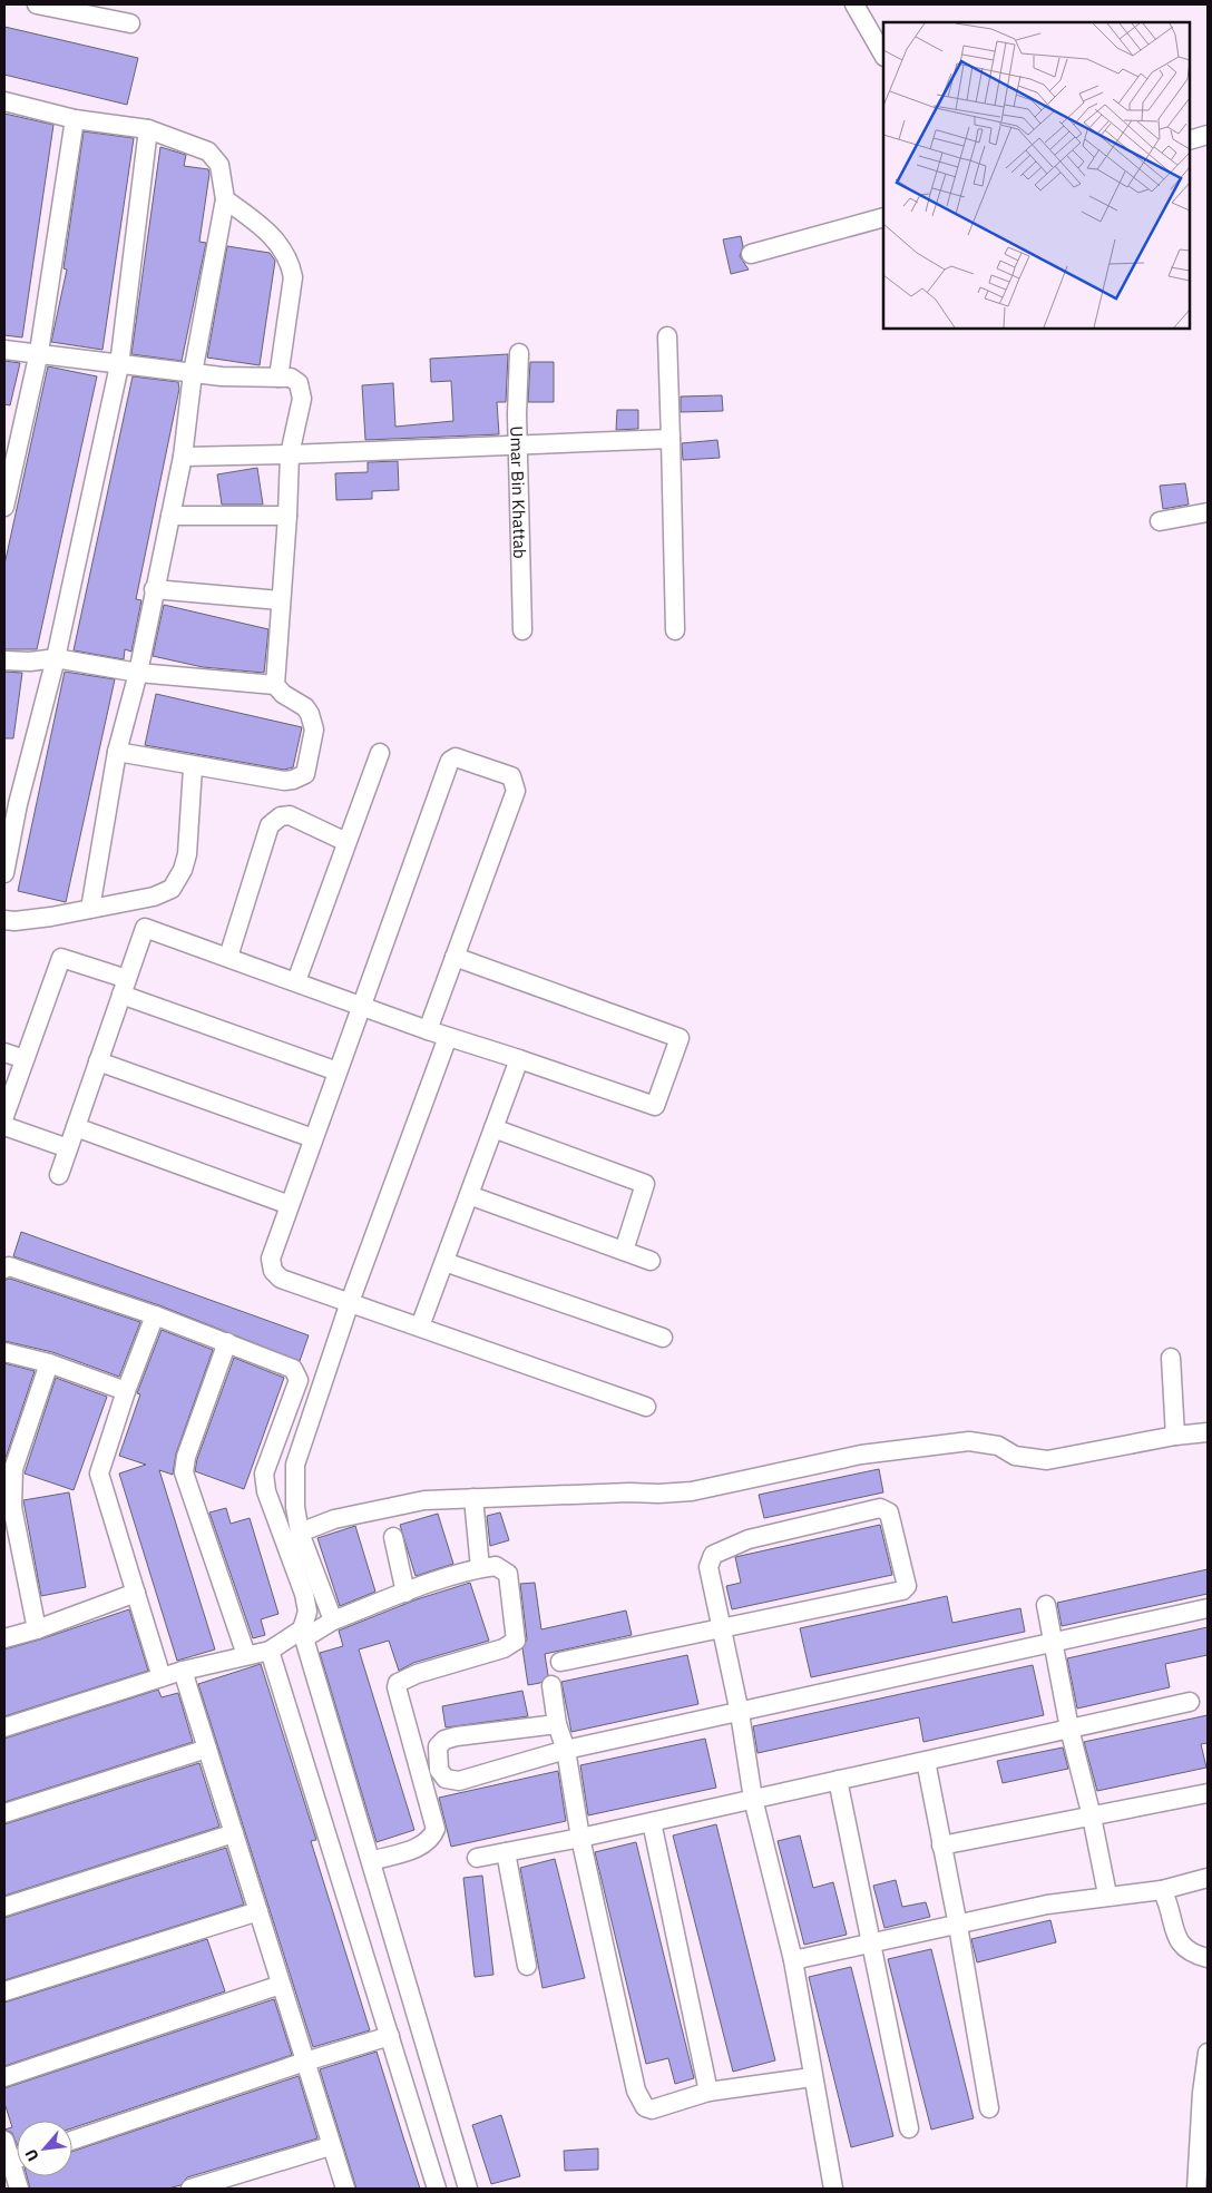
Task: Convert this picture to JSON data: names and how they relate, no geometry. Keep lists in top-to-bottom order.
{
  "streets": {
    "street": ["Umar Bin Khattab"]
  },
  "north": "bottom left"
}
